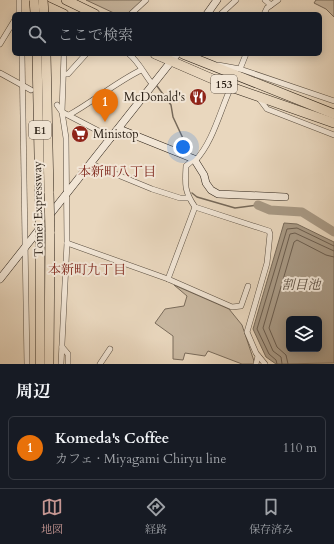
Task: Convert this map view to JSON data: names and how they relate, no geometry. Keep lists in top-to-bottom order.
{
  "streets": {
    "highway": ["153", "E1", "Tomei Expressway"]
  },
  "districts": ["本新町八丁目", "本新町九丁目"],
  "water": ["割目池"],
  "places": {
    "restaurant": ["McDonald's"],
    "supermarket": ["Ministop"]
  },
  "page": {
    "search": "ここで検索",
    "pins": "1",
    "heading": "周辺",
    "list": [
      {
        "mark": "1",
        "name": "Komeda's Coffee",
        "note": "カフェ · Miyagami Chiryu line",
        "value": "110 m"
      }
    ],
    "nav": ["地図", "経路", "保存済み"]
  }
}
